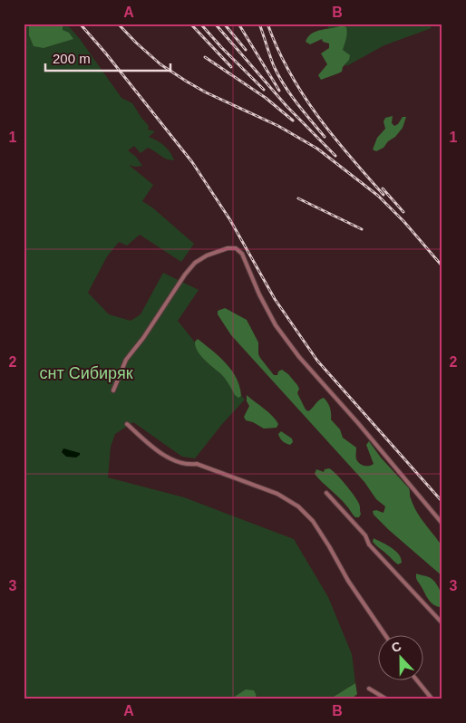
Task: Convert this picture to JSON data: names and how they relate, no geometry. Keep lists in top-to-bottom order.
{
  "parks": ["снт Сибиряк"],
  "scale_bar": "200 m",
  "north": "top",
  "grid": {
    "columns": ["A", "B"],
    "rows": ["1", "2", "3"]
  }
}
